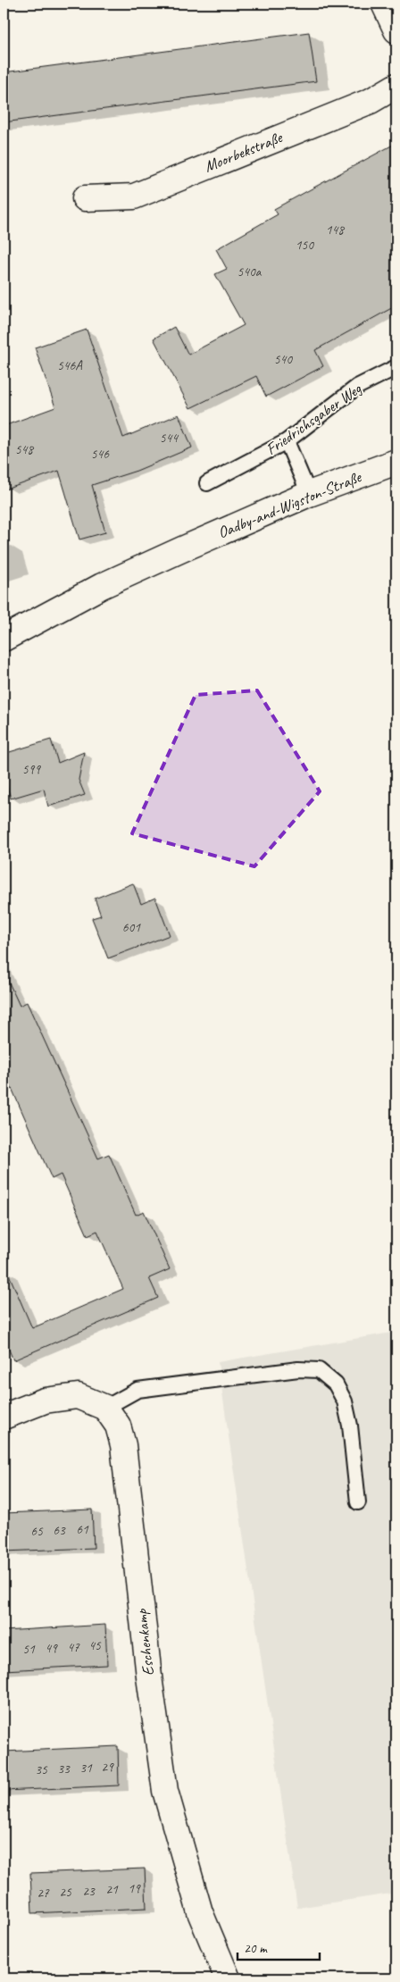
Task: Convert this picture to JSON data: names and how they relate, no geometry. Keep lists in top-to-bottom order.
{
  "streets": {
    "street": ["Moorbekstraße", "Oadby-and-Wigston-Straße", "Eschenkamp"],
    "lane": ["Friedrichsgaber Weg"]
  },
  "house_numbers": [
    "148",
    "150",
    "540a",
    "540",
    "546A",
    "544",
    "548",
    "546",
    "599",
    "601",
    "61",
    "63",
    "65",
    "45",
    "47",
    "49",
    "51",
    "29",
    "31",
    "33",
    "35",
    "19",
    "21",
    "23",
    "25",
    "27"
  ],
  "scale_bar": "20 m"
}
